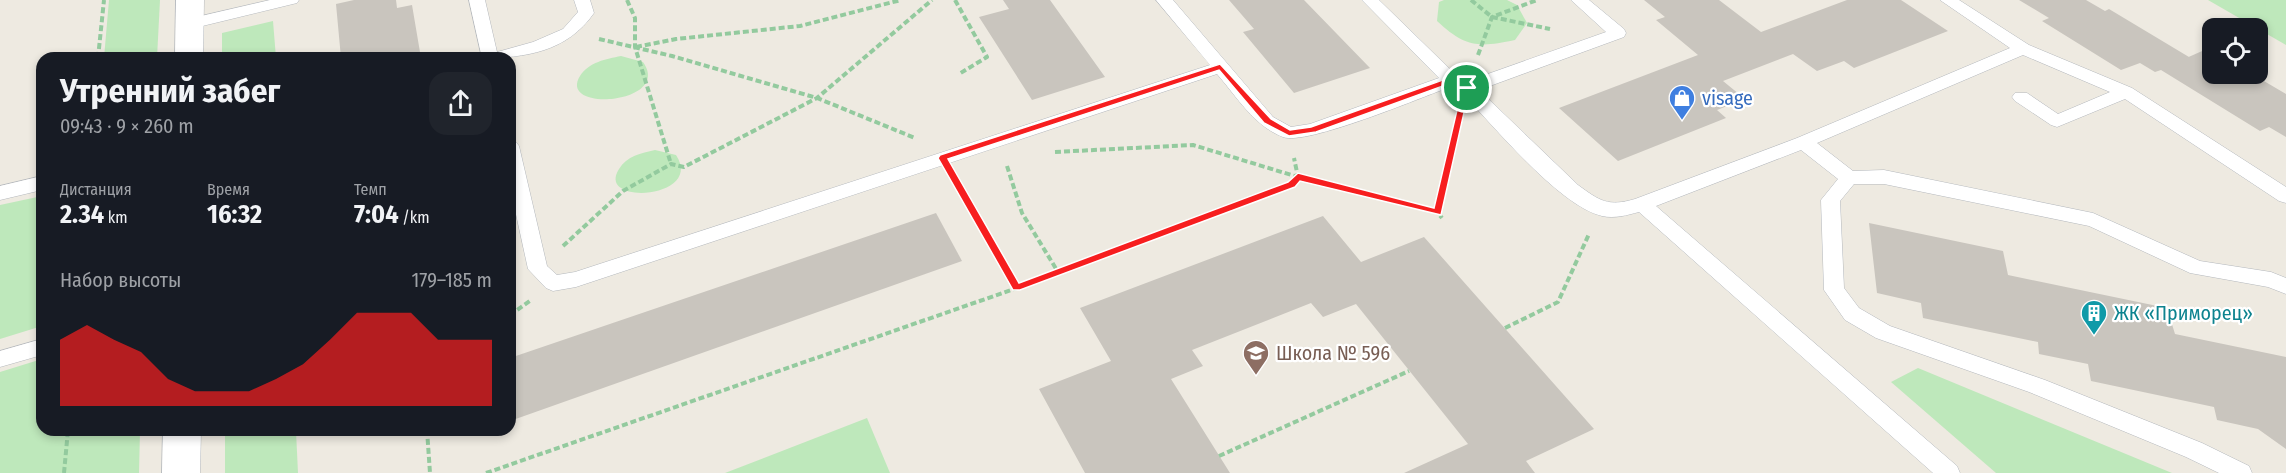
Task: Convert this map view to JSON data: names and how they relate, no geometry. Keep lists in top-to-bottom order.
{
  "places": {
    "shop": ["visage"],
    "building": ["ЖК «Приморец»"],
    "school or university": ["Школа № 596"]
  },
  "page": {
    "heading": ["Утренний забег", "09:43 · 9 × 260 m"],
    "stats": [
      ["Дистанция", "2.34 km"],
      ["Время", "16:32"],
      ["Темп", "7:04 /km"]
    ],
    "chart": ["Набор высоты", "179–185 m"]
  }
}
